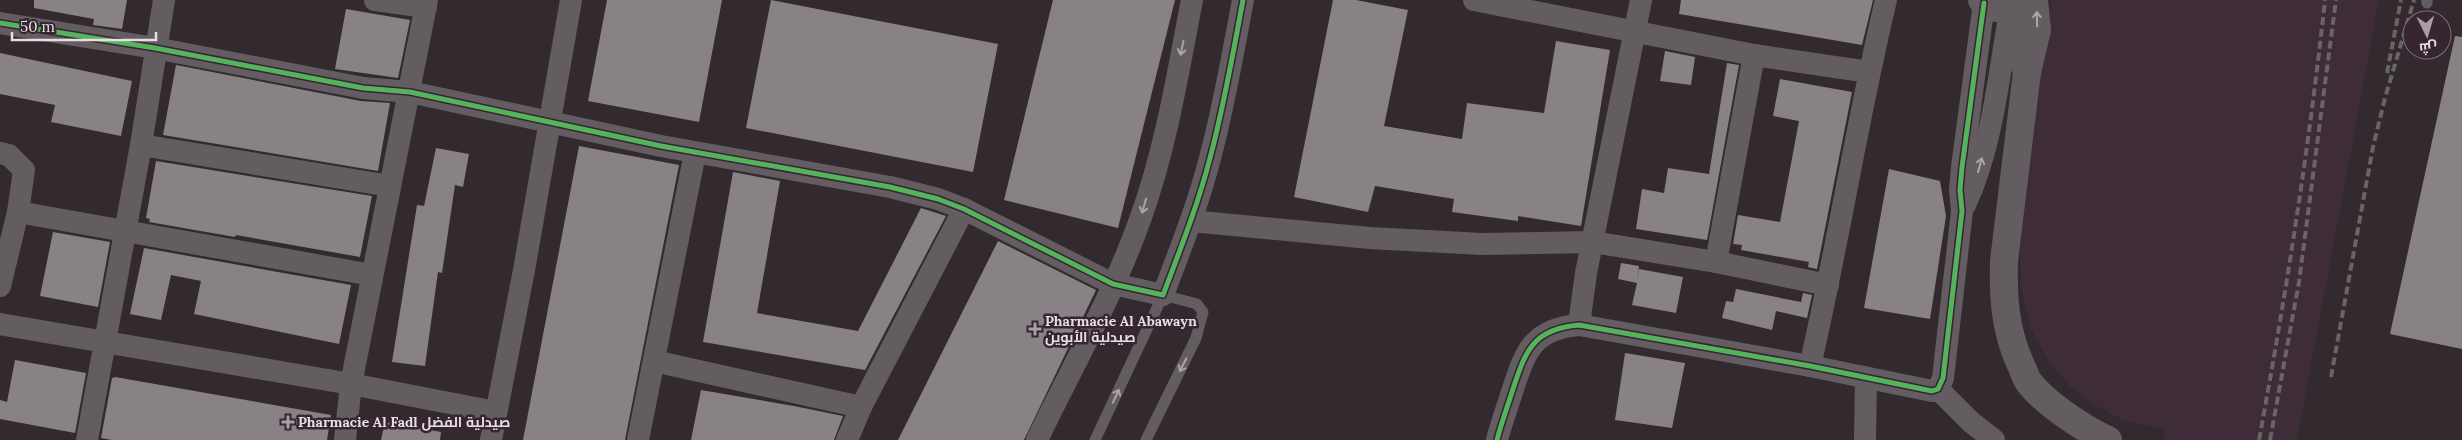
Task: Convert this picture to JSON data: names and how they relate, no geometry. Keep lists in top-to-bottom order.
{
  "places": {
    "health": ["Pharmacie Al Abawayn صيدلية الأبوين", "Pharmacie Al Fadl صيدلية الفضل"]
  },
  "scale_bar": "50 m",
  "north": "bottom"
}
